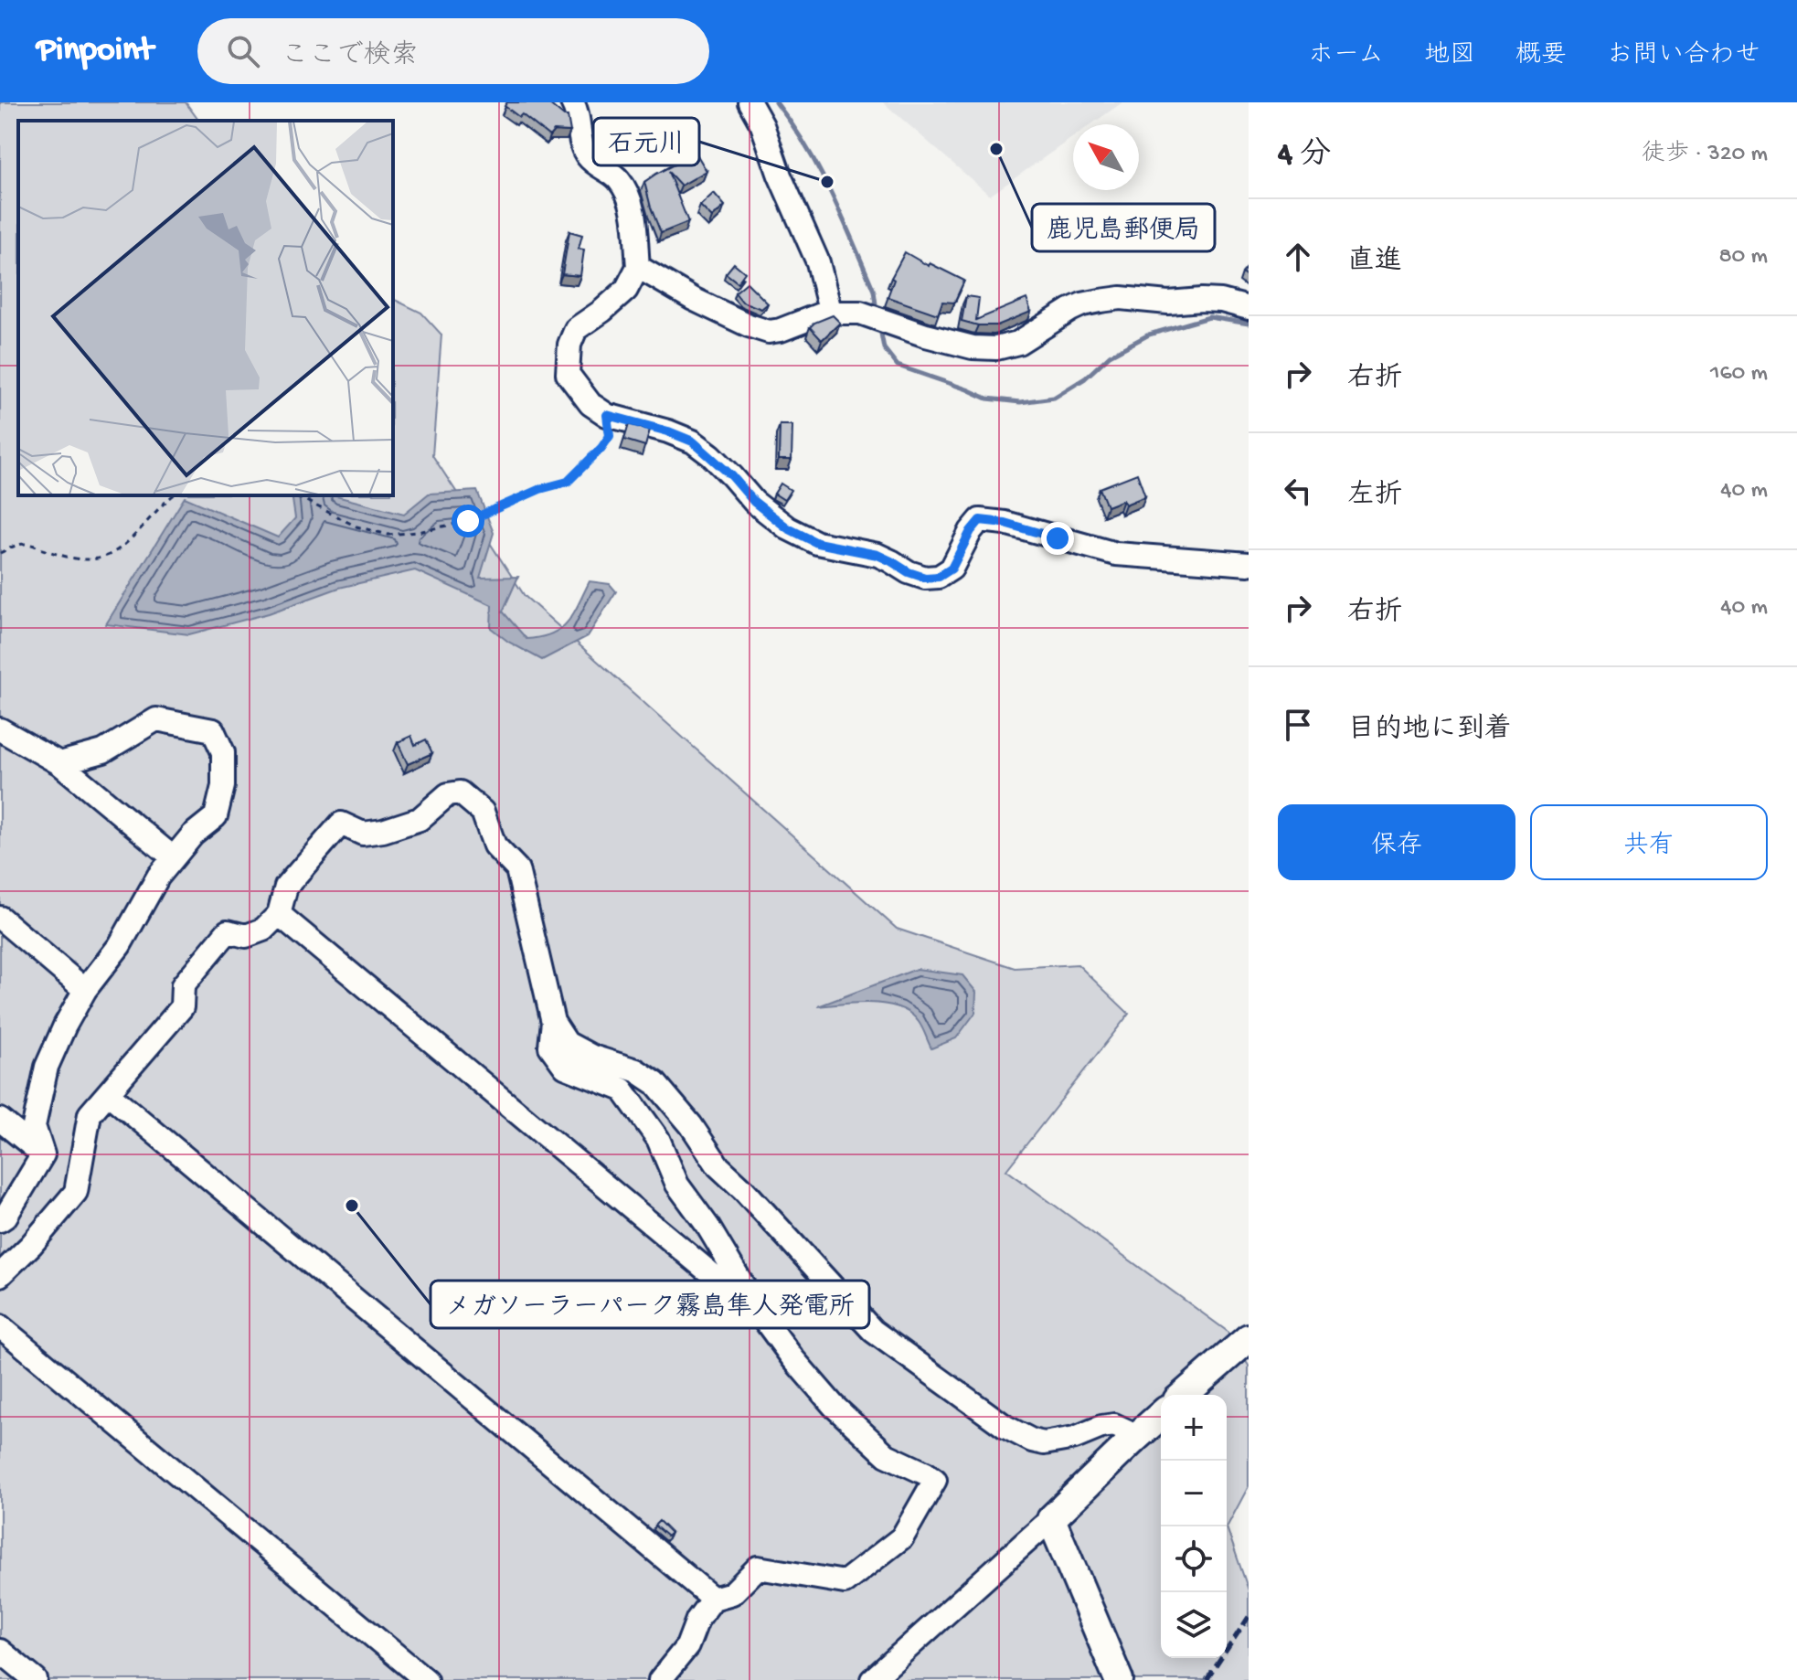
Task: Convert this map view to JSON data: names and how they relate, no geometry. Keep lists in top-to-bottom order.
{
  "places": ["鹿児島郵便局", "石元川", "メガソーラーパーク霧島隼人発電所"],
  "north": "top left",
  "page": {
    "header": "Pinpoint",
    "search": "ここで検索",
    "nav": [
      "ホーム",
      "地図",
      "概要",
      "お問い合わせ"
    ],
    "heading": ["4 分", "徒歩 · 320 m"],
    "list": [
      ["直進", "80 m"],
      ["右折", "160 m"],
      ["左折", "40 m"],
      ["右折", "40 m"],
      "目的地に到着"
    ],
    "buttons": ["保存", "共有"],
    "map_buttons": ["+", "−"]
  }
}
